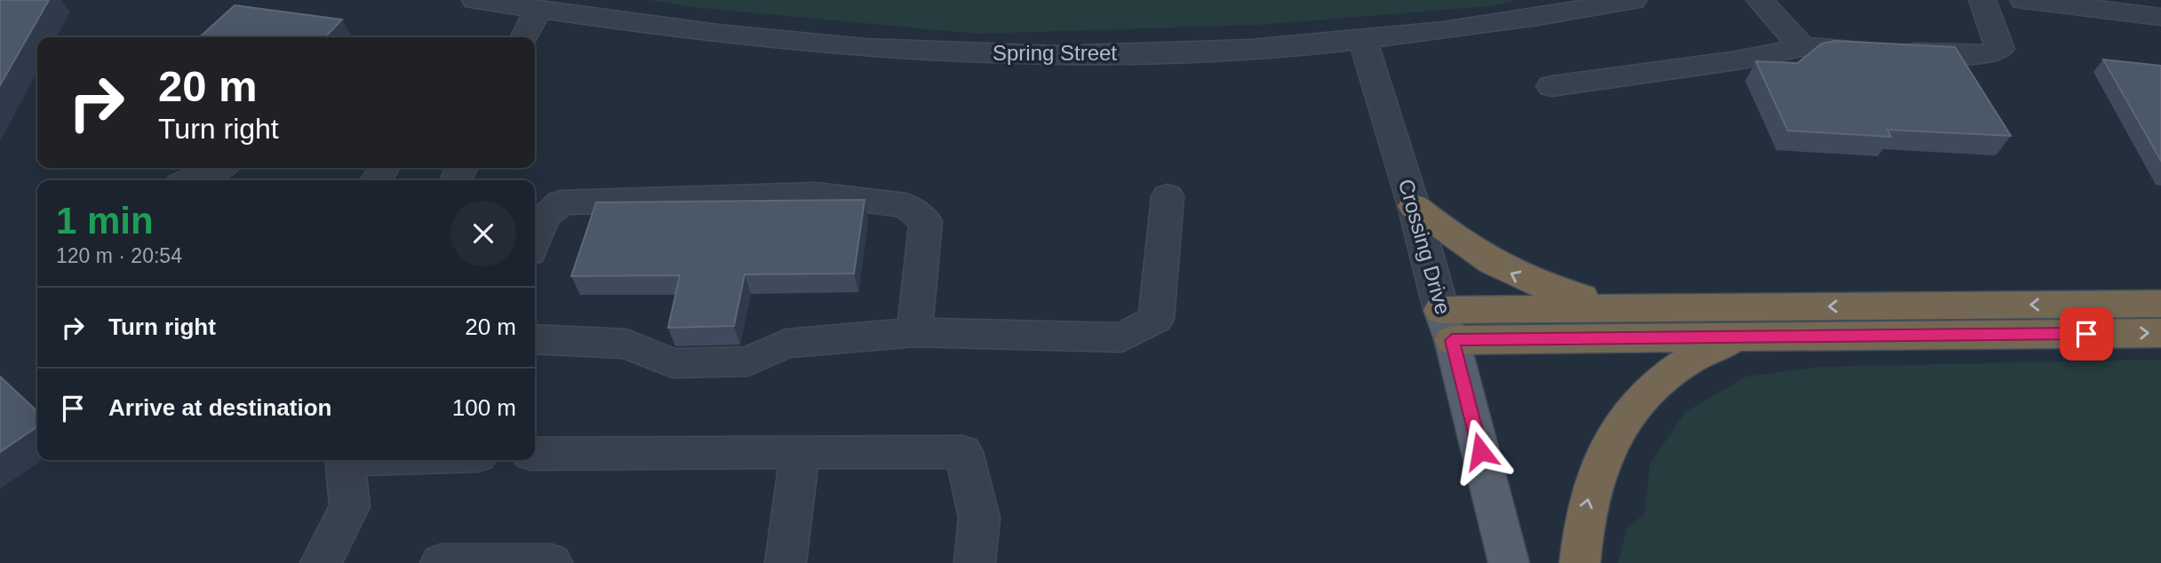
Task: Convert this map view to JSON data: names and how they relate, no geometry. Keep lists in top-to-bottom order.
{
  "streets": {
    "main road": ["Crossing Drive"],
    "street": ["Spring Street"]
  },
  "crossings": [
    ["Spring Street", "Crossing Drive"]
  ],
  "page": {
    "turn": ["20 m", "Turn right"],
    "heading": ["1 min", "120 m · 20:54"],
    "list": [
      {
        "name": "Turn right",
        "value": "20 m"
      },
      {
        "name": "Arrive at destination",
        "value": "100 m"
      }
    ]
  }
}
